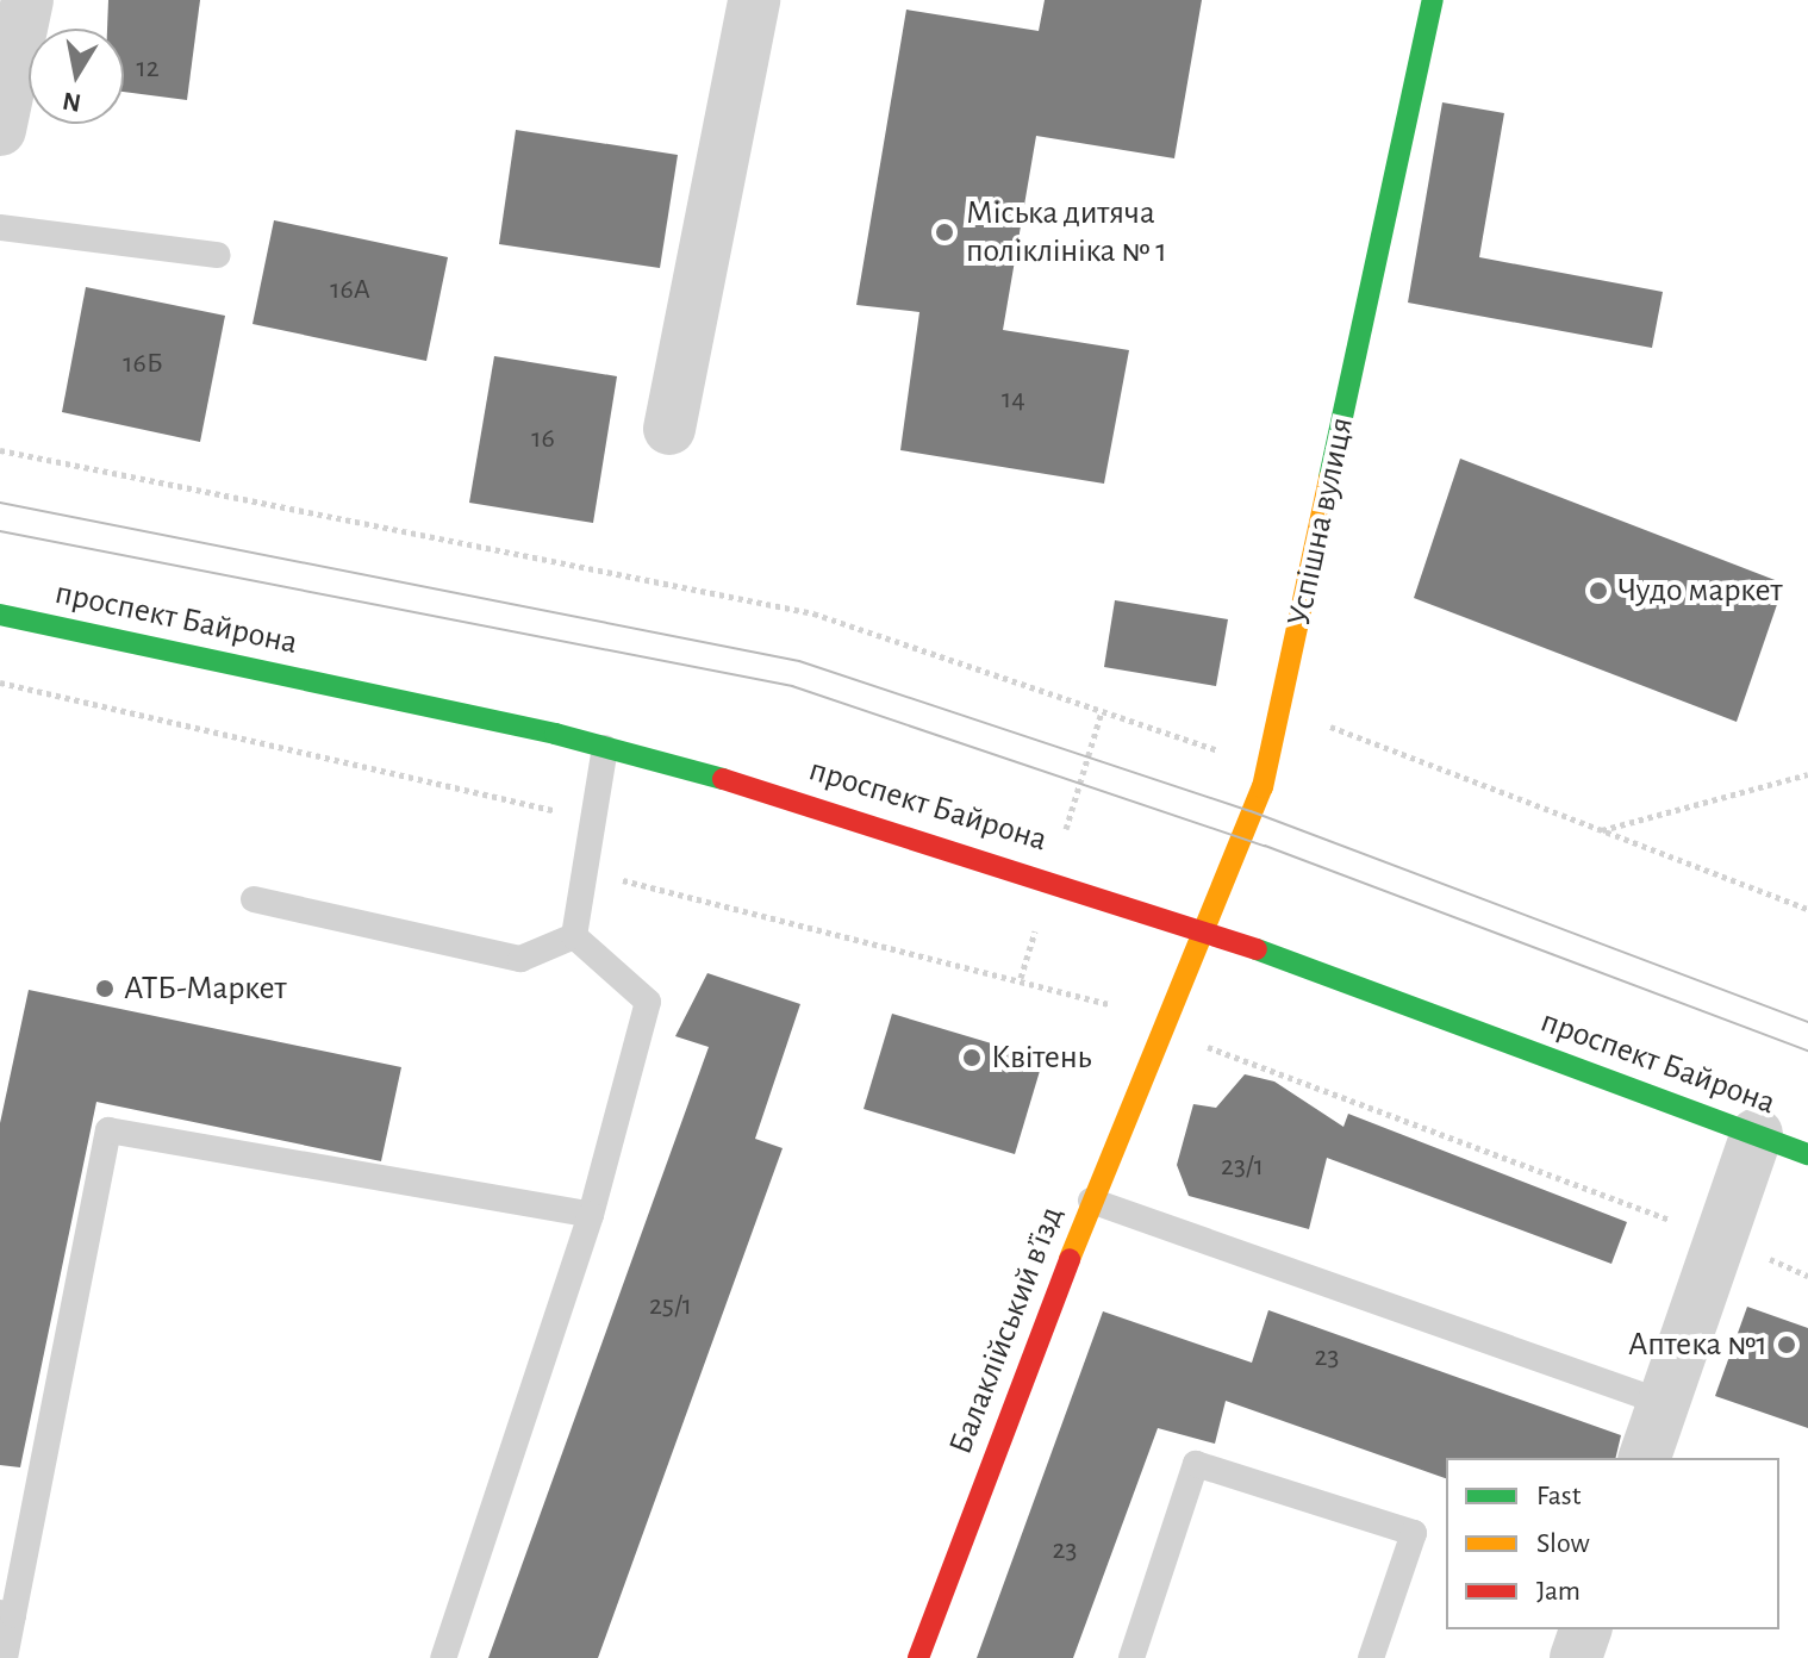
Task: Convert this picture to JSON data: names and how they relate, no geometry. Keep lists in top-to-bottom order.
{
  "streets": {
    "main road": ["Успішна вулиця", "проспект Байрона", "Балаклійський в’їзд"]
  },
  "crossings": [
    ["Успішна вулиця", "проспект Байрона"],
    ["Успішна вулиця", "Балаклійський в’їзд"]
  ],
  "places": [
    "Міська дитяча поліклініка № 1",
    "Чудо маркет",
    "АТБ-Маркет",
    "Квітень",
    "Аптека №1"
  ],
  "house_numbers": [
    "12",
    "16А",
    "16Б",
    "14",
    "16",
    "23/1",
    "25/1",
    "23",
    "23"
  ],
  "legend": ["Fast", "Slow", "Jam"],
  "north": "bottom"
}
